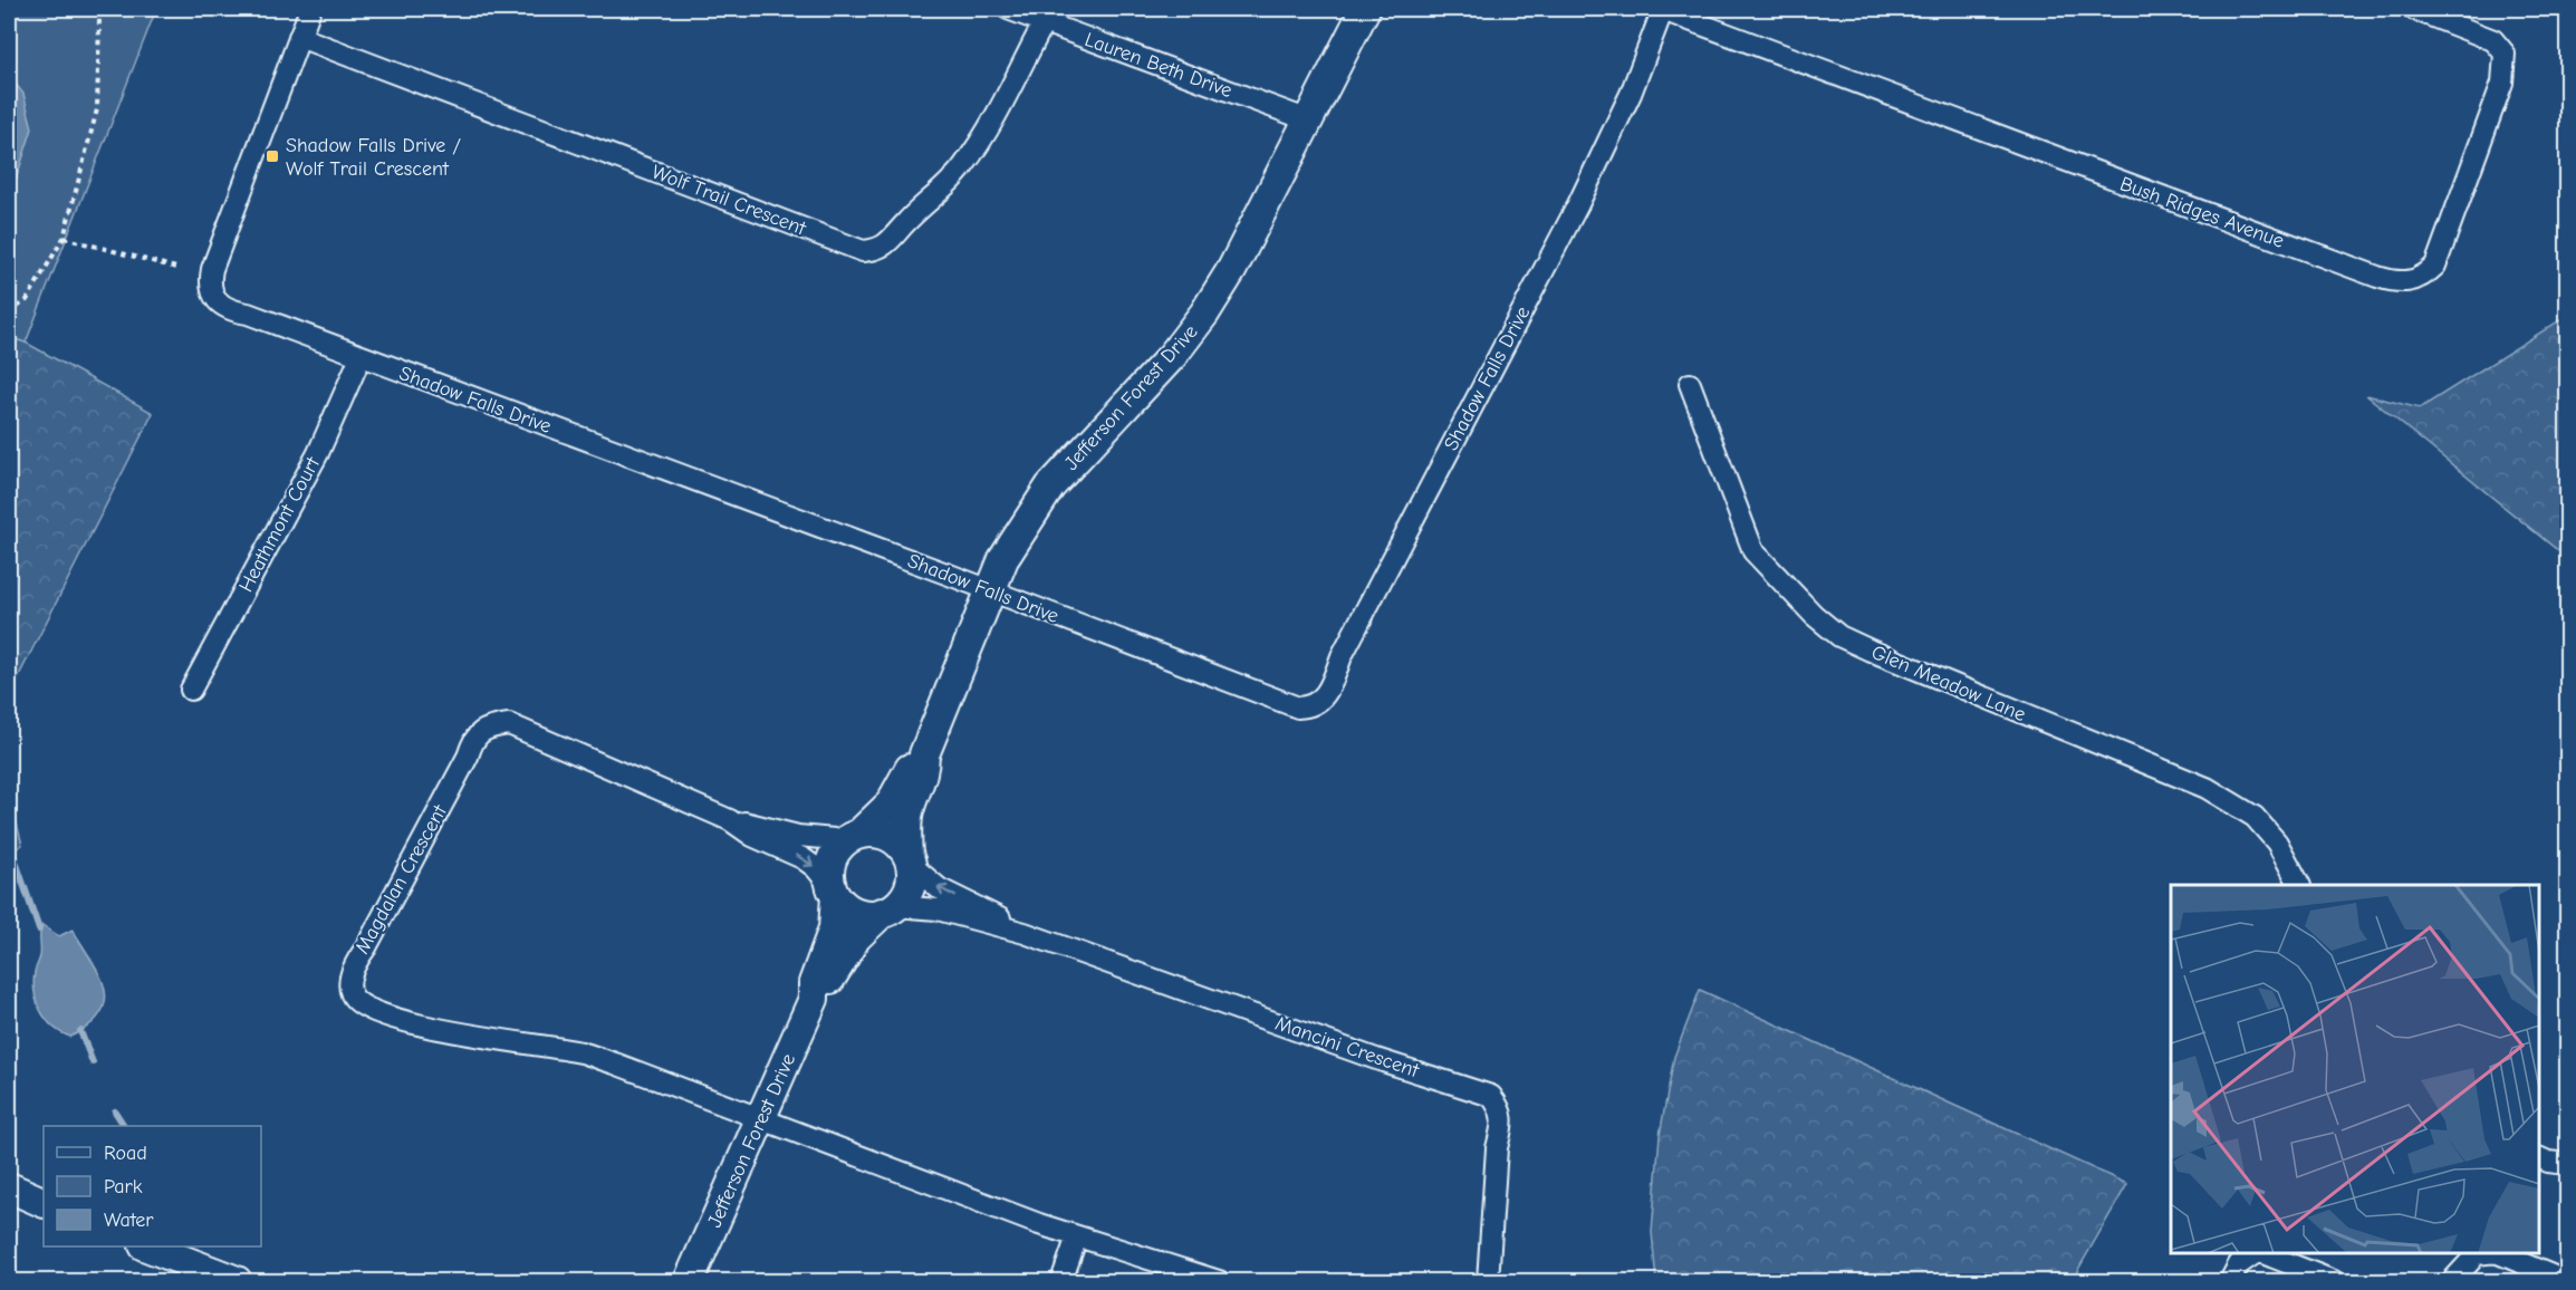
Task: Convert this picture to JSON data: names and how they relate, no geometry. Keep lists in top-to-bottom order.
{
  "streets": {
    "street": [
      "Lauren Beth Drive",
      "Wolf Trail Crescent",
      "Bush Ridges Avenue",
      "Shadow Falls Drive",
      "Jefferson Forest Drive",
      "Heathmont Court",
      "Glen Meadow Lane",
      "Magdalan Crescent",
      "Mancini Crescent"
    ]
  },
  "crossings": [
    ["Lauren Beth Drive", "Wolf Trail Crescent"],
    ["Lauren Beth Drive", "Jefferson Forest Drive"],
    ["Wolf Trail Crescent", "Shadow Falls Drive"],
    ["Bush Ridges Avenue", "Shadow Falls Drive"],
    ["Shadow Falls Drive", "Jefferson Forest Drive"],
    ["Shadow Falls Drive", "Heathmont Court"],
    ["Jefferson Forest Drive", "Magdalan Crescent"],
    ["Jefferson Forest Drive", "Mancini Crescent"],
    ["Magdalan Crescent", "Mancini Crescent"]
  ],
  "places": {
    "transit": ["Shadow Falls Drive / Wolf Trail Crescent"]
  },
  "legend": ["Road", "Park", "Water"]
}
